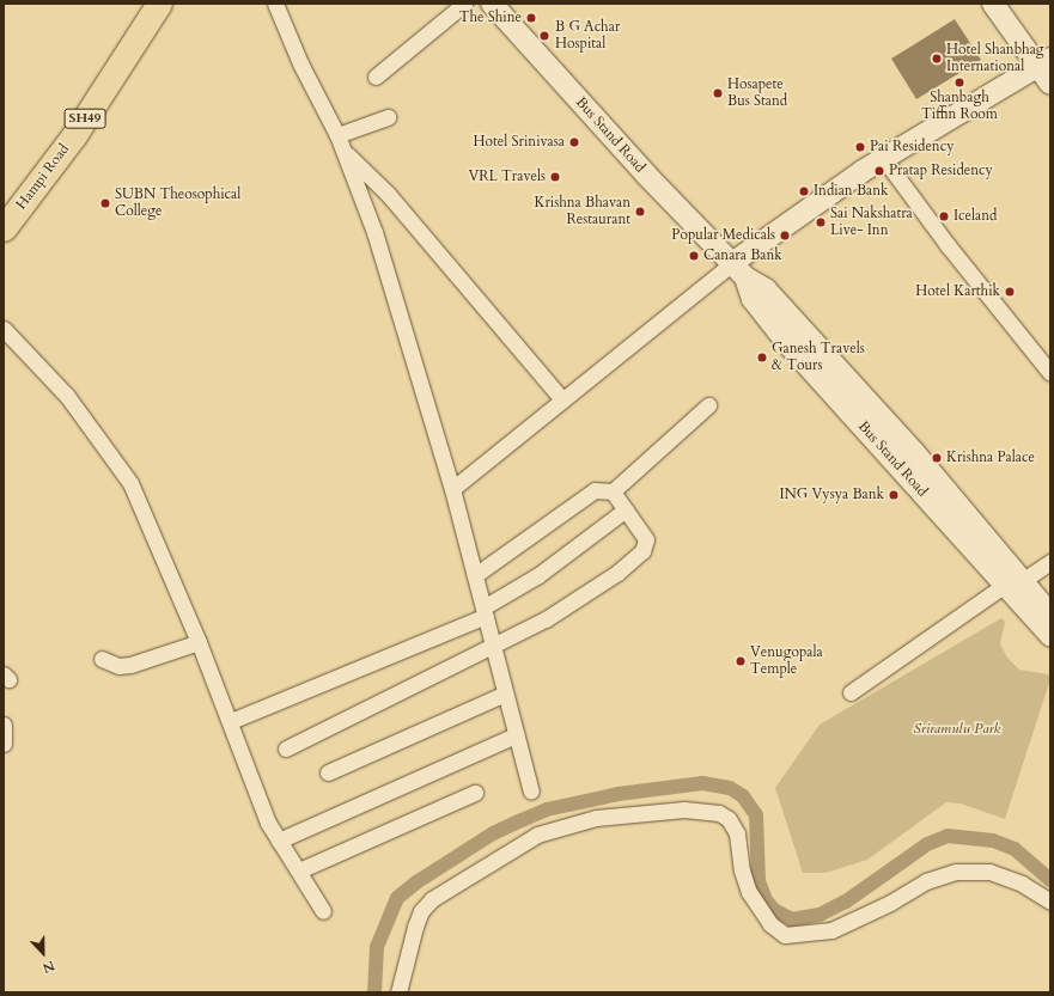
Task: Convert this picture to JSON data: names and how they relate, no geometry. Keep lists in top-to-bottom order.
{
  "streets": {
    "main road": ["SH49", "Bus Stand Road", "Hampi Road"]
  },
  "parks": ["Sriramulu Park"],
  "places": [
    "The Shine",
    "B G Achar Hospital",
    "Hotel Shanbhag International",
    "Shanbagh Tiffin Room",
    "Hosapete Bus Stand",
    "Hotel Srinivasa",
    "Pai Residency",
    "Pratap Residency",
    "VRL Travels",
    "Indian Bank",
    "SUBN Theosophical College",
    "Krishna Bhavan Restaurant",
    "Iceland",
    "Sai Nakshatra Live- Inn",
    "Popular Medicals",
    "Canara Bank",
    "Hotel Karthik",
    "Ganesh Travels & Tours",
    "Krishna Palace",
    "ING Vysya Bank",
    "Venugopala Temple"
  ],
  "north": "bottom"
}
